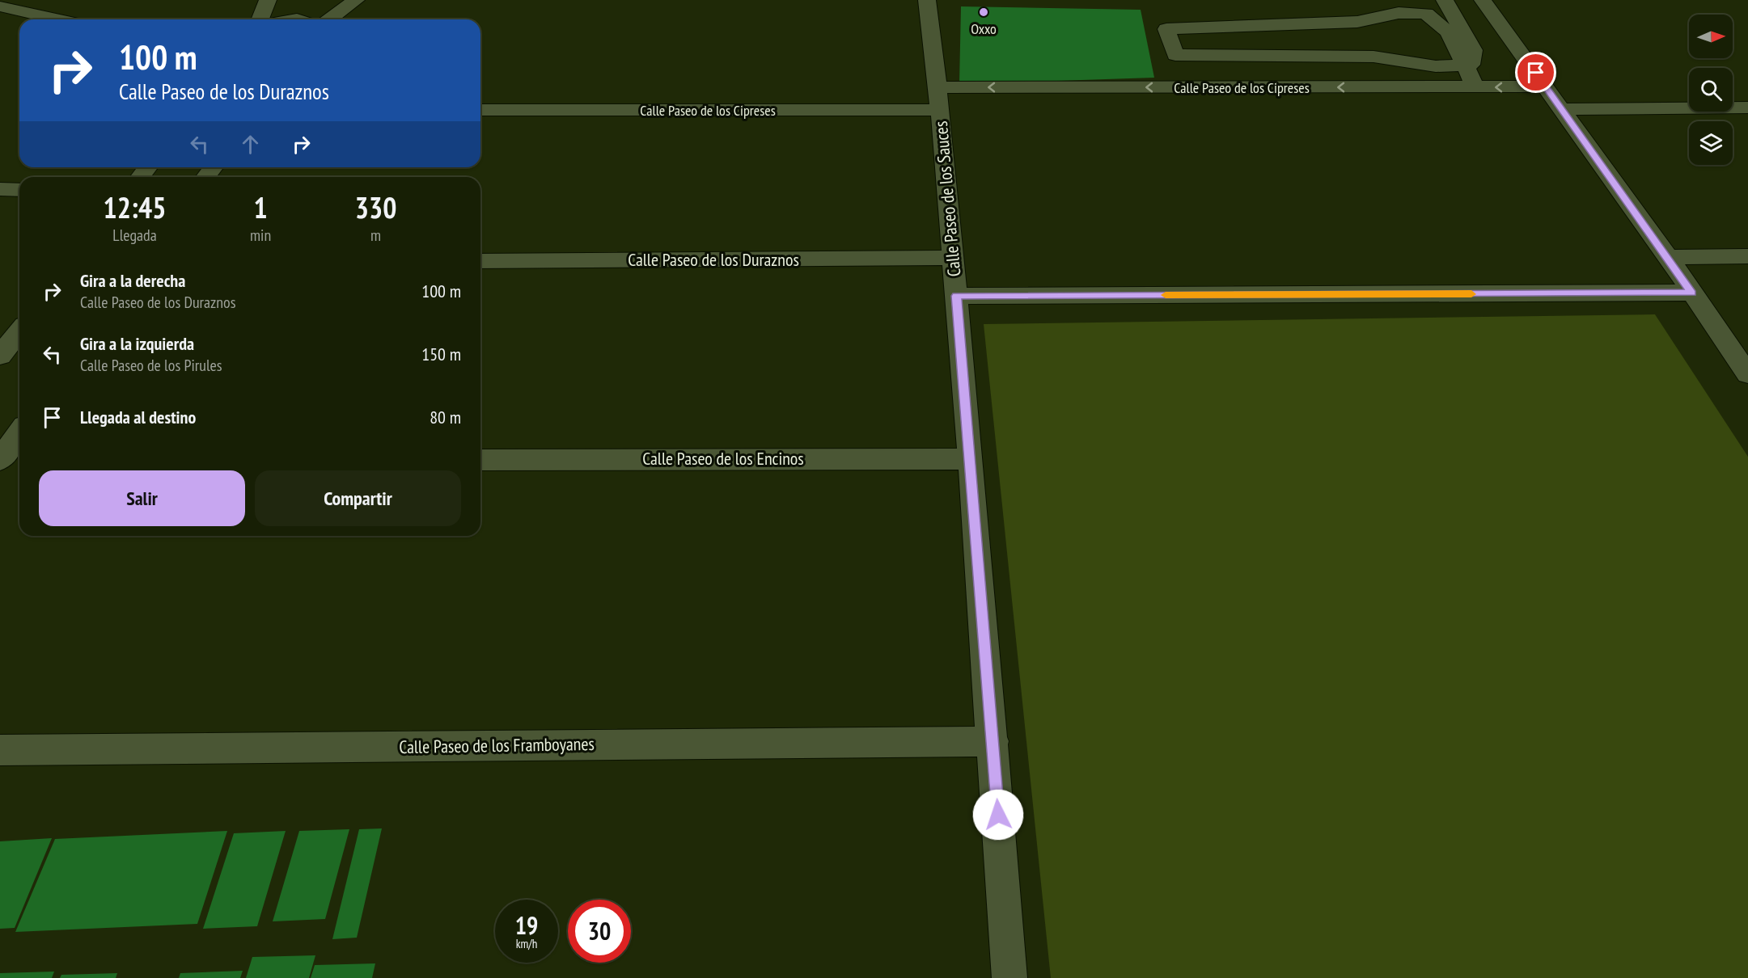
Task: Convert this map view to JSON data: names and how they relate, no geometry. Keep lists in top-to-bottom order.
{
  "streets": {
    "street": [
      "Calle Paseo de los Cipreses",
      "Calle Paseo de los Sauces",
      "Calle Paseo de los Duraznos",
      "Calle Paseo de los Encinos",
      "Calle Paseo de los Framboyanes"
    ]
  },
  "crossings": [
    ["Calle Paseo de los Cipreses", "Calle Paseo de los Sauces"],
    ["Calle Paseo de los Sauces", "Calle Paseo de los Duraznos"],
    ["Calle Paseo de los Sauces", "Calle Paseo de los Encinos"],
    ["Calle Paseo de los Sauces", "Calle Paseo de los Framboyanes"]
  ],
  "places": ["Oxxo"],
  "north": "right",
  "page": {
    "turn": ["100 m", "Calle Paseo de los Duraznos"],
    "eta": [
      "12:45",
      "Llegada",
      "1",
      "min",
      "330",
      "m"
    ],
    "list": [
      {
        "name": "Gira a la derecha",
        "note": "Calle Paseo de los Duraznos",
        "value": "100 m"
      },
      {
        "name": "Gira a la izquierda",
        "note": "Calle Paseo de los Pirules",
        "value": "150 m"
      },
      {
        "name": "Llegada al destino",
        "value": "80 m"
      }
    ],
    "buttons": ["Salir", "Compartir"],
    "speed": "19 km/h",
    "limit": "30"
  }
}
